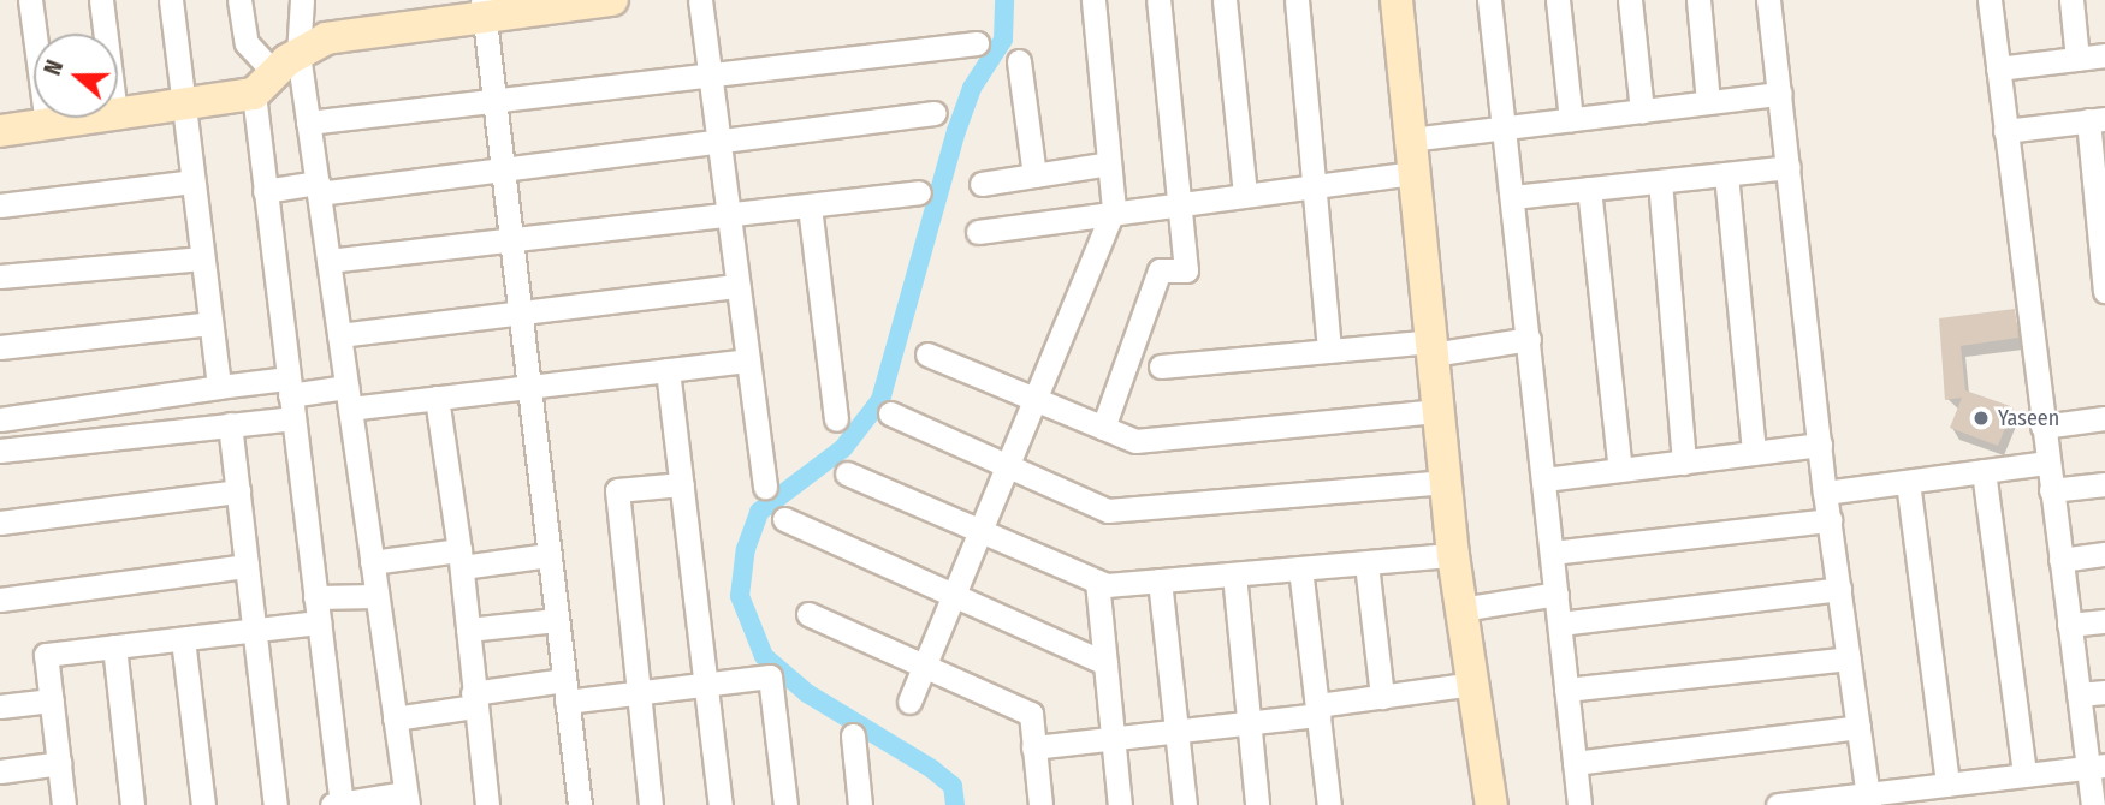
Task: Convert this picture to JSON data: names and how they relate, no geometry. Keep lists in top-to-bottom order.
{
  "places": ["Yaseen"],
  "north": "left"
}
